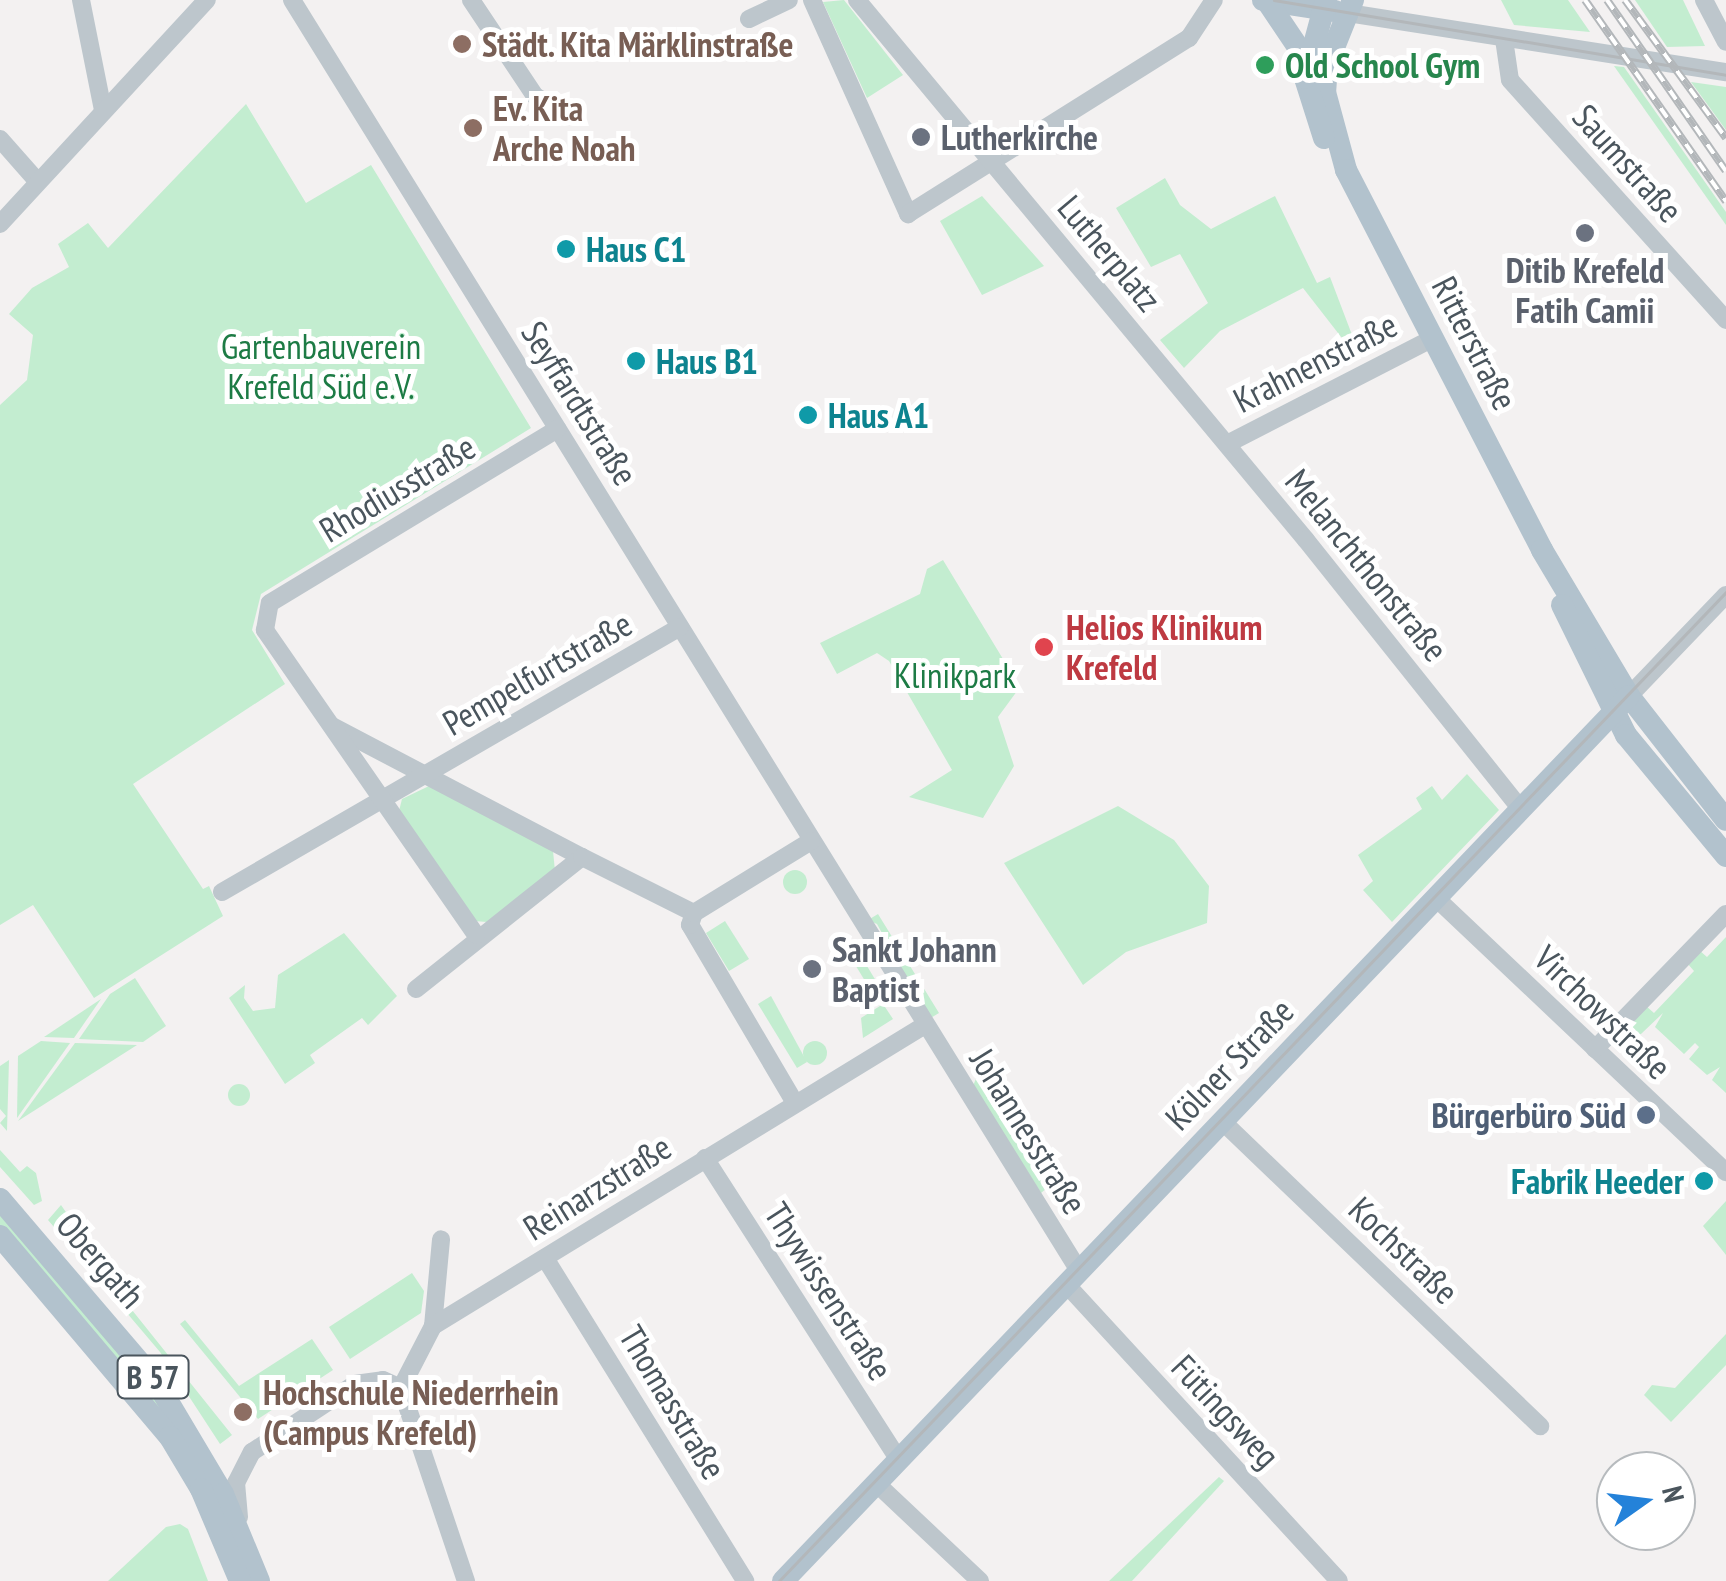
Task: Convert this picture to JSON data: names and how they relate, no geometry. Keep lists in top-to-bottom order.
{
  "streets": {
    "main road": [
      "Ritterstraße",
      "Kölner Straße",
      "Obergath",
      "B 57"
    ],
    "street": [
      "Saumstraße",
      "Lutherplatz",
      "Krahnenstraße",
      "Seyffardtstraße",
      "Rhodiusstraße",
      "Melanchthonstraße",
      "Pempelfurtstraße",
      "Virchowstraße",
      "Johannesstraße",
      "Reinarzstraße",
      "Kochstraße",
      "Thywissenstraße",
      "Thomasstraße",
      "Fütingsweg"
    ]
  },
  "crossings": [
    ["Lutherplatz", "Melanchthonstraße"],
    ["Ritterstraße", "Krahnenstraße"],
    ["Ritterstraße", "Kölner Straße"],
    ["Krahnenstraße", "Melanchthonstraße"],
    ["Seyffardtstraße", "Rhodiusstraße"],
    ["Seyffardtstraße", "Pempelfurtstraße"],
    ["Seyffardtstraße", "Johannesstraße"],
    ["Melanchthonstraße", "Kölner Straße"],
    ["Virchowstraße", "Kölner Straße"],
    ["Kölner Straße", "Johannesstraße"],
    ["Kölner Straße", "Kochstraße"],
    ["Kölner Straße", "Thywissenstraße"],
    ["Kölner Straße", "Fütingsweg"],
    ["Johannesstraße", "Reinarzstraße"],
    ["Johannesstraße", "Fütingsweg"],
    ["Reinarzstraße", "Thywissenstraße"],
    ["Reinarzstraße", "Thomasstraße"]
  ],
  "parks": ["Gartenbauverein Krefeld Süd e.V.", "Klinikpark"],
  "places": [
    "Städt. Kita Märklinstraße",
    "Old School Gym",
    "Ev. Kita Arche Noah",
    "Lutherkirche",
    "Ditib Krefeld Fatih Camii",
    "Haus C1",
    "Haus B1",
    "Haus A1",
    "Helios Klinikum Krefeld",
    "Sankt Johann Baptist",
    "Bürgerbüro Süd",
    "Fabrik Heeder",
    "Hochschule Niederrhein (Campus Krefeld)"
  ],
  "north": "right"
}
